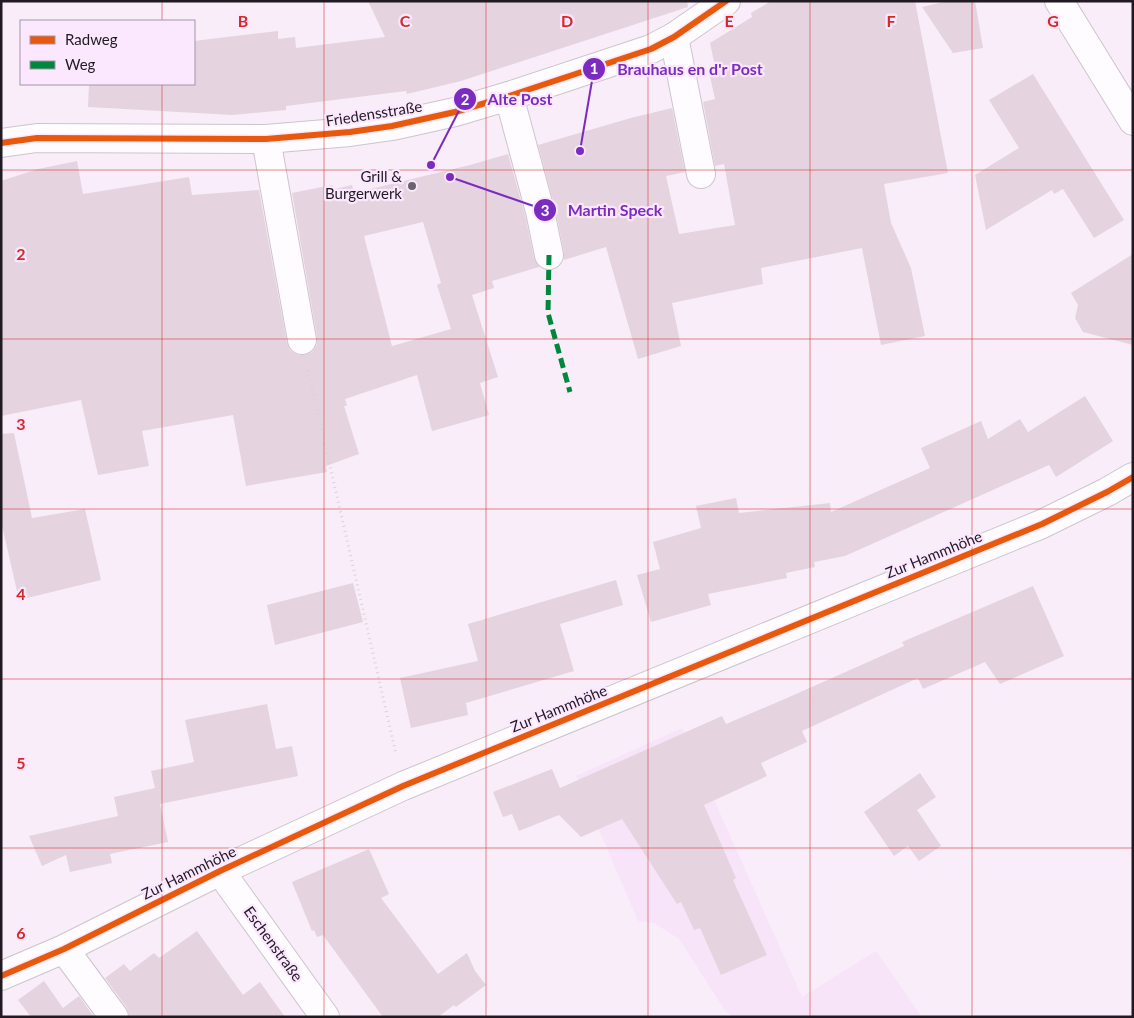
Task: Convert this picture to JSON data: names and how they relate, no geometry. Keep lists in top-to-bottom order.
{
  "streets": {
    "street": ["Friedensstraße", "Zur Hammhöhe", "Eschenstraße"]
  },
  "crossings": [
    ["Zur Hammhöhe", "Eschenstraße"]
  ],
  "places": [
    "Brauhaus en d'r Post",
    "Alte Post",
    "Martin Speck",
    "Grill & Burgerwerk"
  ],
  "legend": ["Radweg", "Weg"],
  "grid": {
    "columns": [
      "B",
      "C",
      "D",
      "E",
      "F",
      "G"
    ],
    "rows": [
      "2",
      "3",
      "4",
      "5",
      "6"
    ]
  }
}
